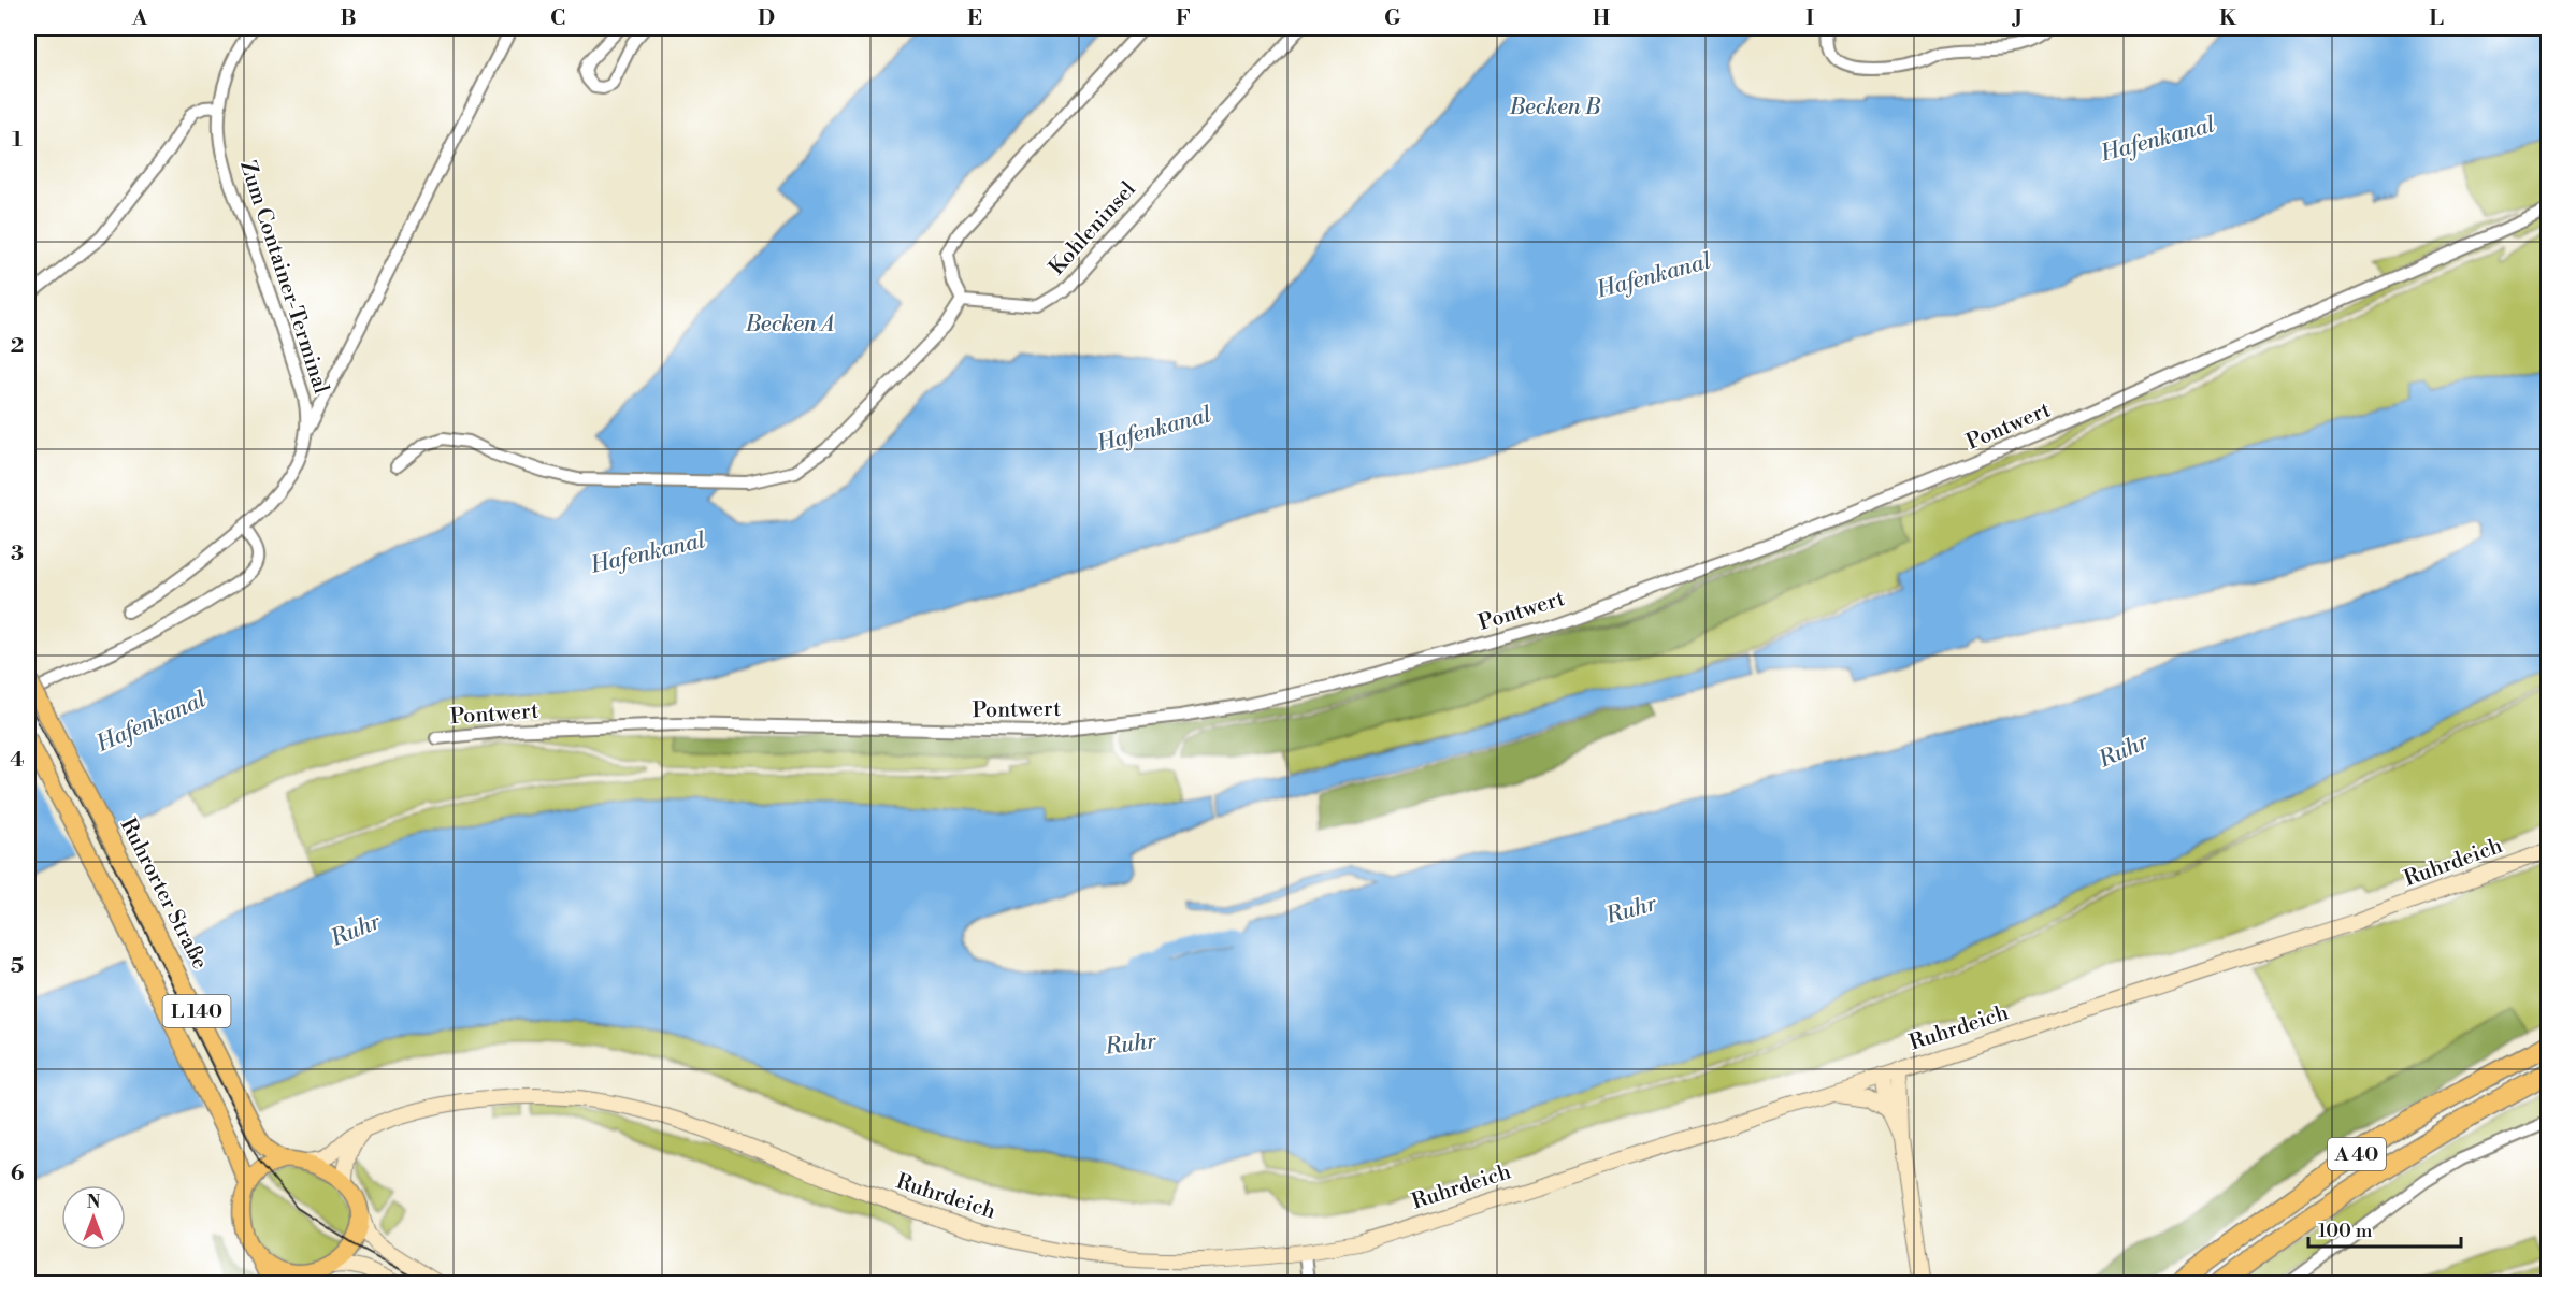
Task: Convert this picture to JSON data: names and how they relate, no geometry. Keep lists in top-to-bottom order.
{
  "streets": {
    "highway": ["A 40"],
    "main road": ["Ruhrdeich", "Ruhrorter Straße", "L 140"],
    "street": ["Kohleninsel", "Zum Container-Terminal", "Pontwert"]
  },
  "crossings": [
    ["Ruhrdeich", "Ruhrorter Straße"],
    ["Ruhrdeich", "L 140"],
    ["Ruhrorter Straße", "L 140"]
  ],
  "water": [
    "Becken B",
    "Hafenkanal",
    "Becken A",
    "Ruhr"
  ],
  "scale_bar": "100 m",
  "north": "top",
  "grid": {
    "columns": [
      "A",
      "B",
      "C",
      "D",
      "E",
      "F",
      "G",
      "H",
      "I",
      "J",
      "K",
      "L"
    ],
    "rows": [
      "1",
      "2",
      "3",
      "4",
      "5",
      "6"
    ]
  }
}
